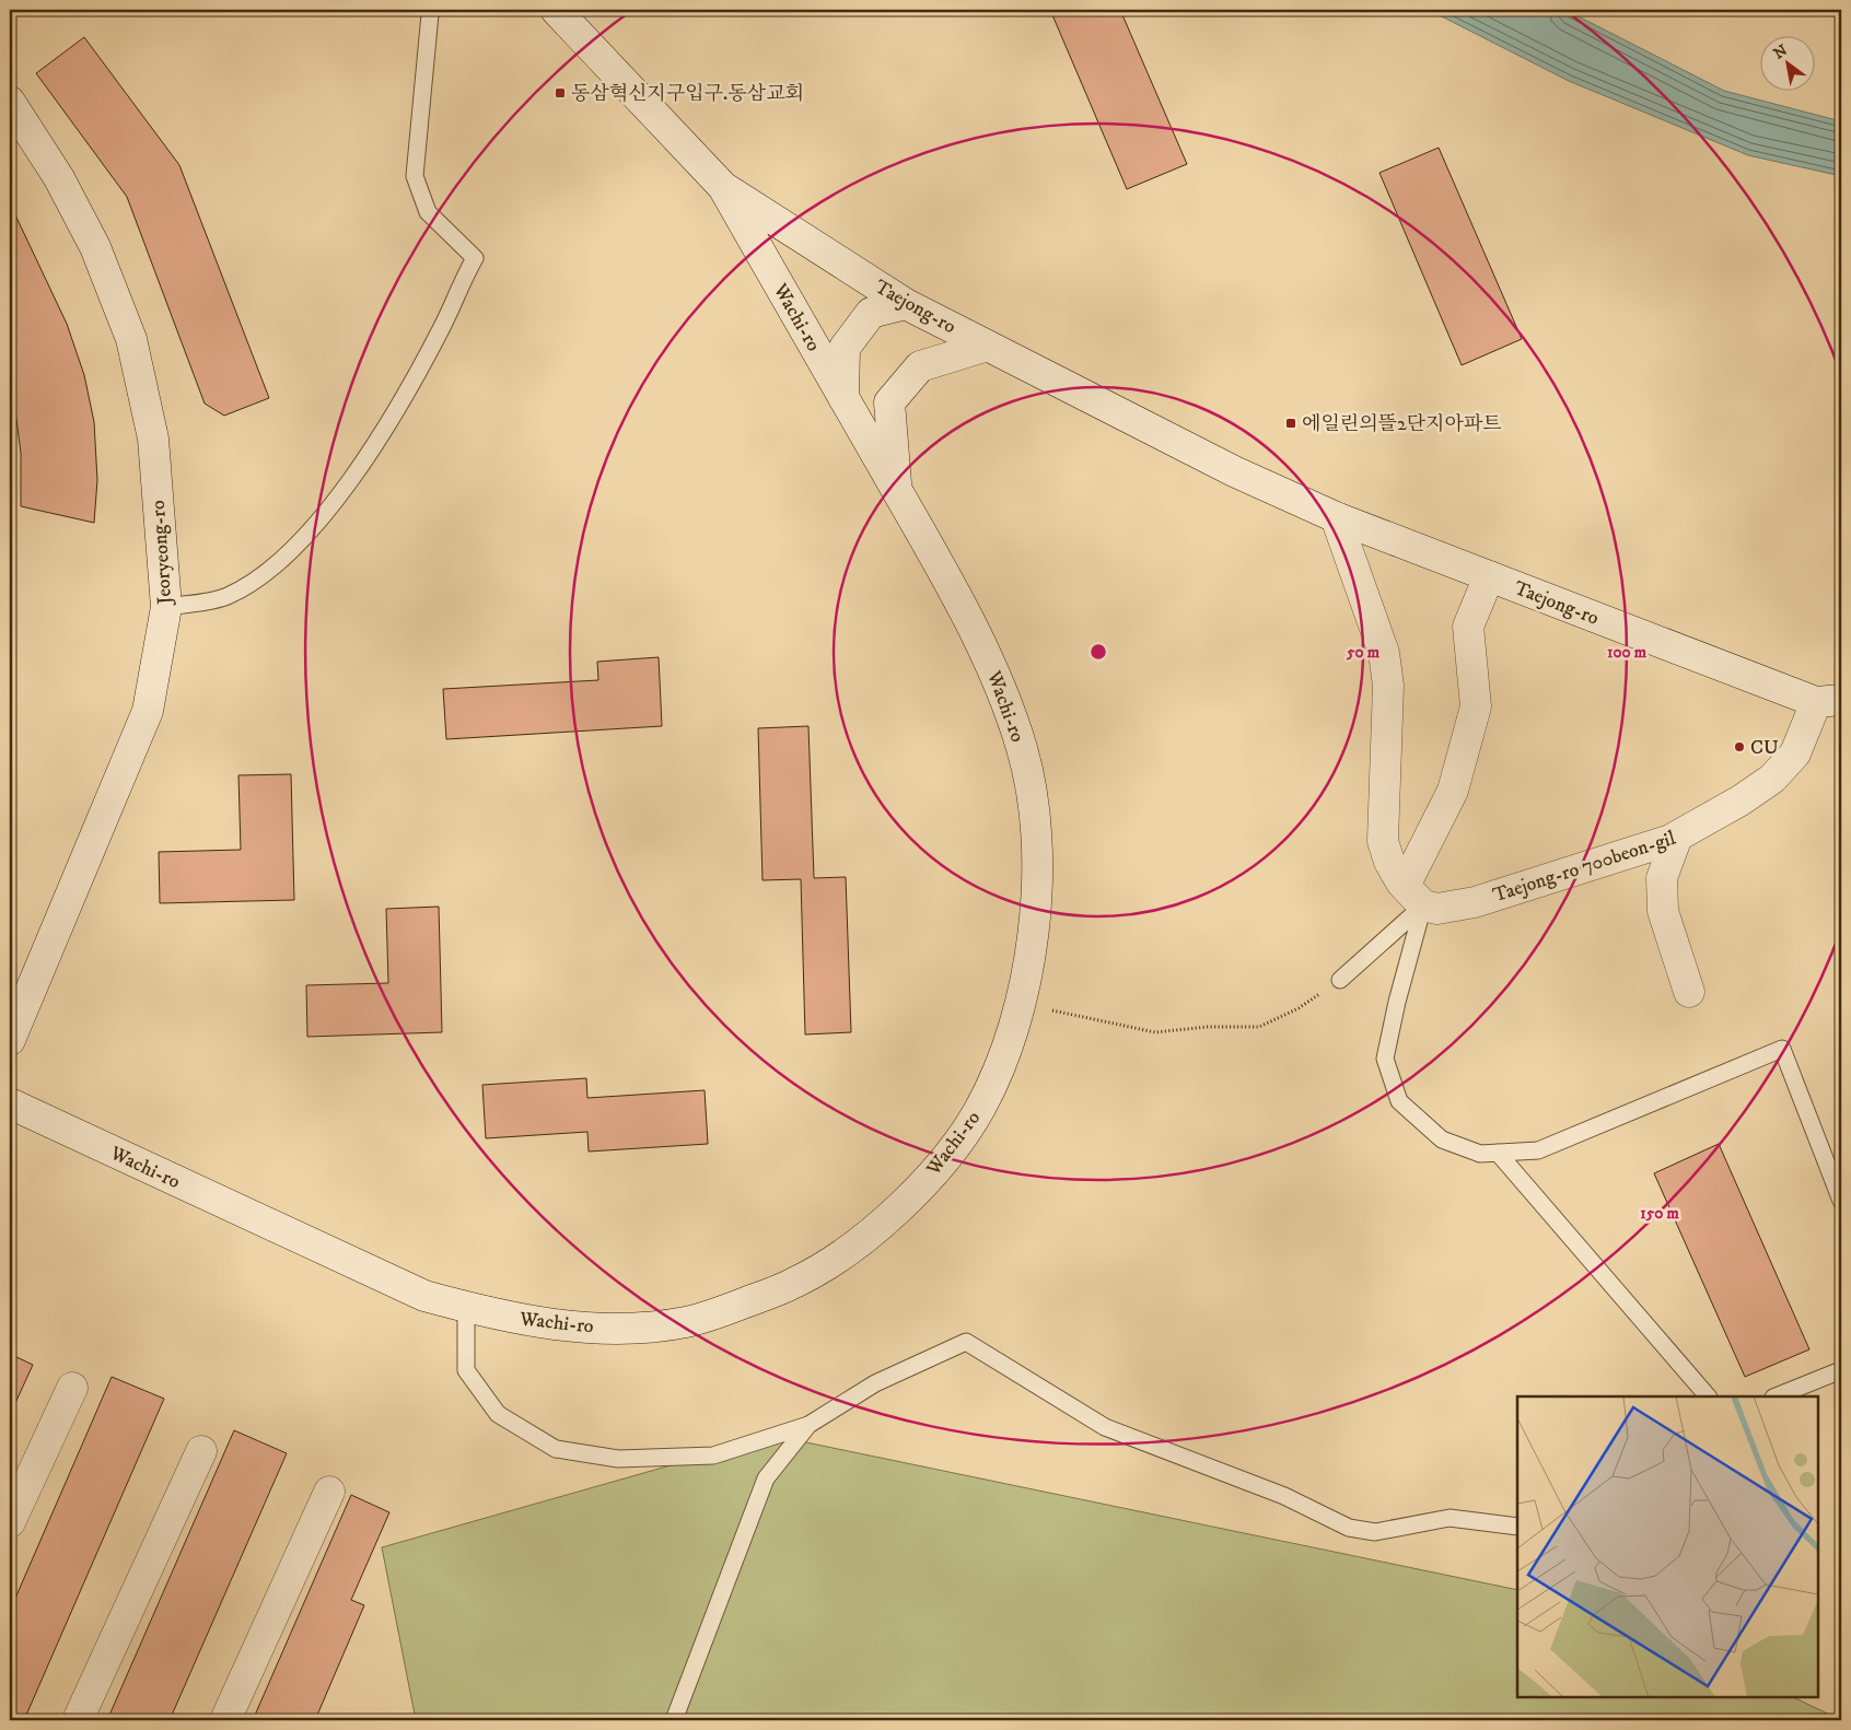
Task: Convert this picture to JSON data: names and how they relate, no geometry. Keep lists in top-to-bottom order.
{
  "streets": {
    "main road": [
      "Taejong-ro",
      "Wachi-ro",
      "Jeoryeong-ro",
      "Taejong-ro 700beon-gil"
    ]
  },
  "crossings": [
    ["Taejong-ro", "Wachi-ro"],
    ["Taejong-ro", "Taejong-ro 700beon-gil"]
  ],
  "places": {
    "transit": ["동삼혁신지구입구.동삼교회", "에일린의뜰2단지아파트"],
    "other": ["CU"]
  },
  "north": "top left",
  "rings": ["50 m", "100 m", "150 m"]
}
